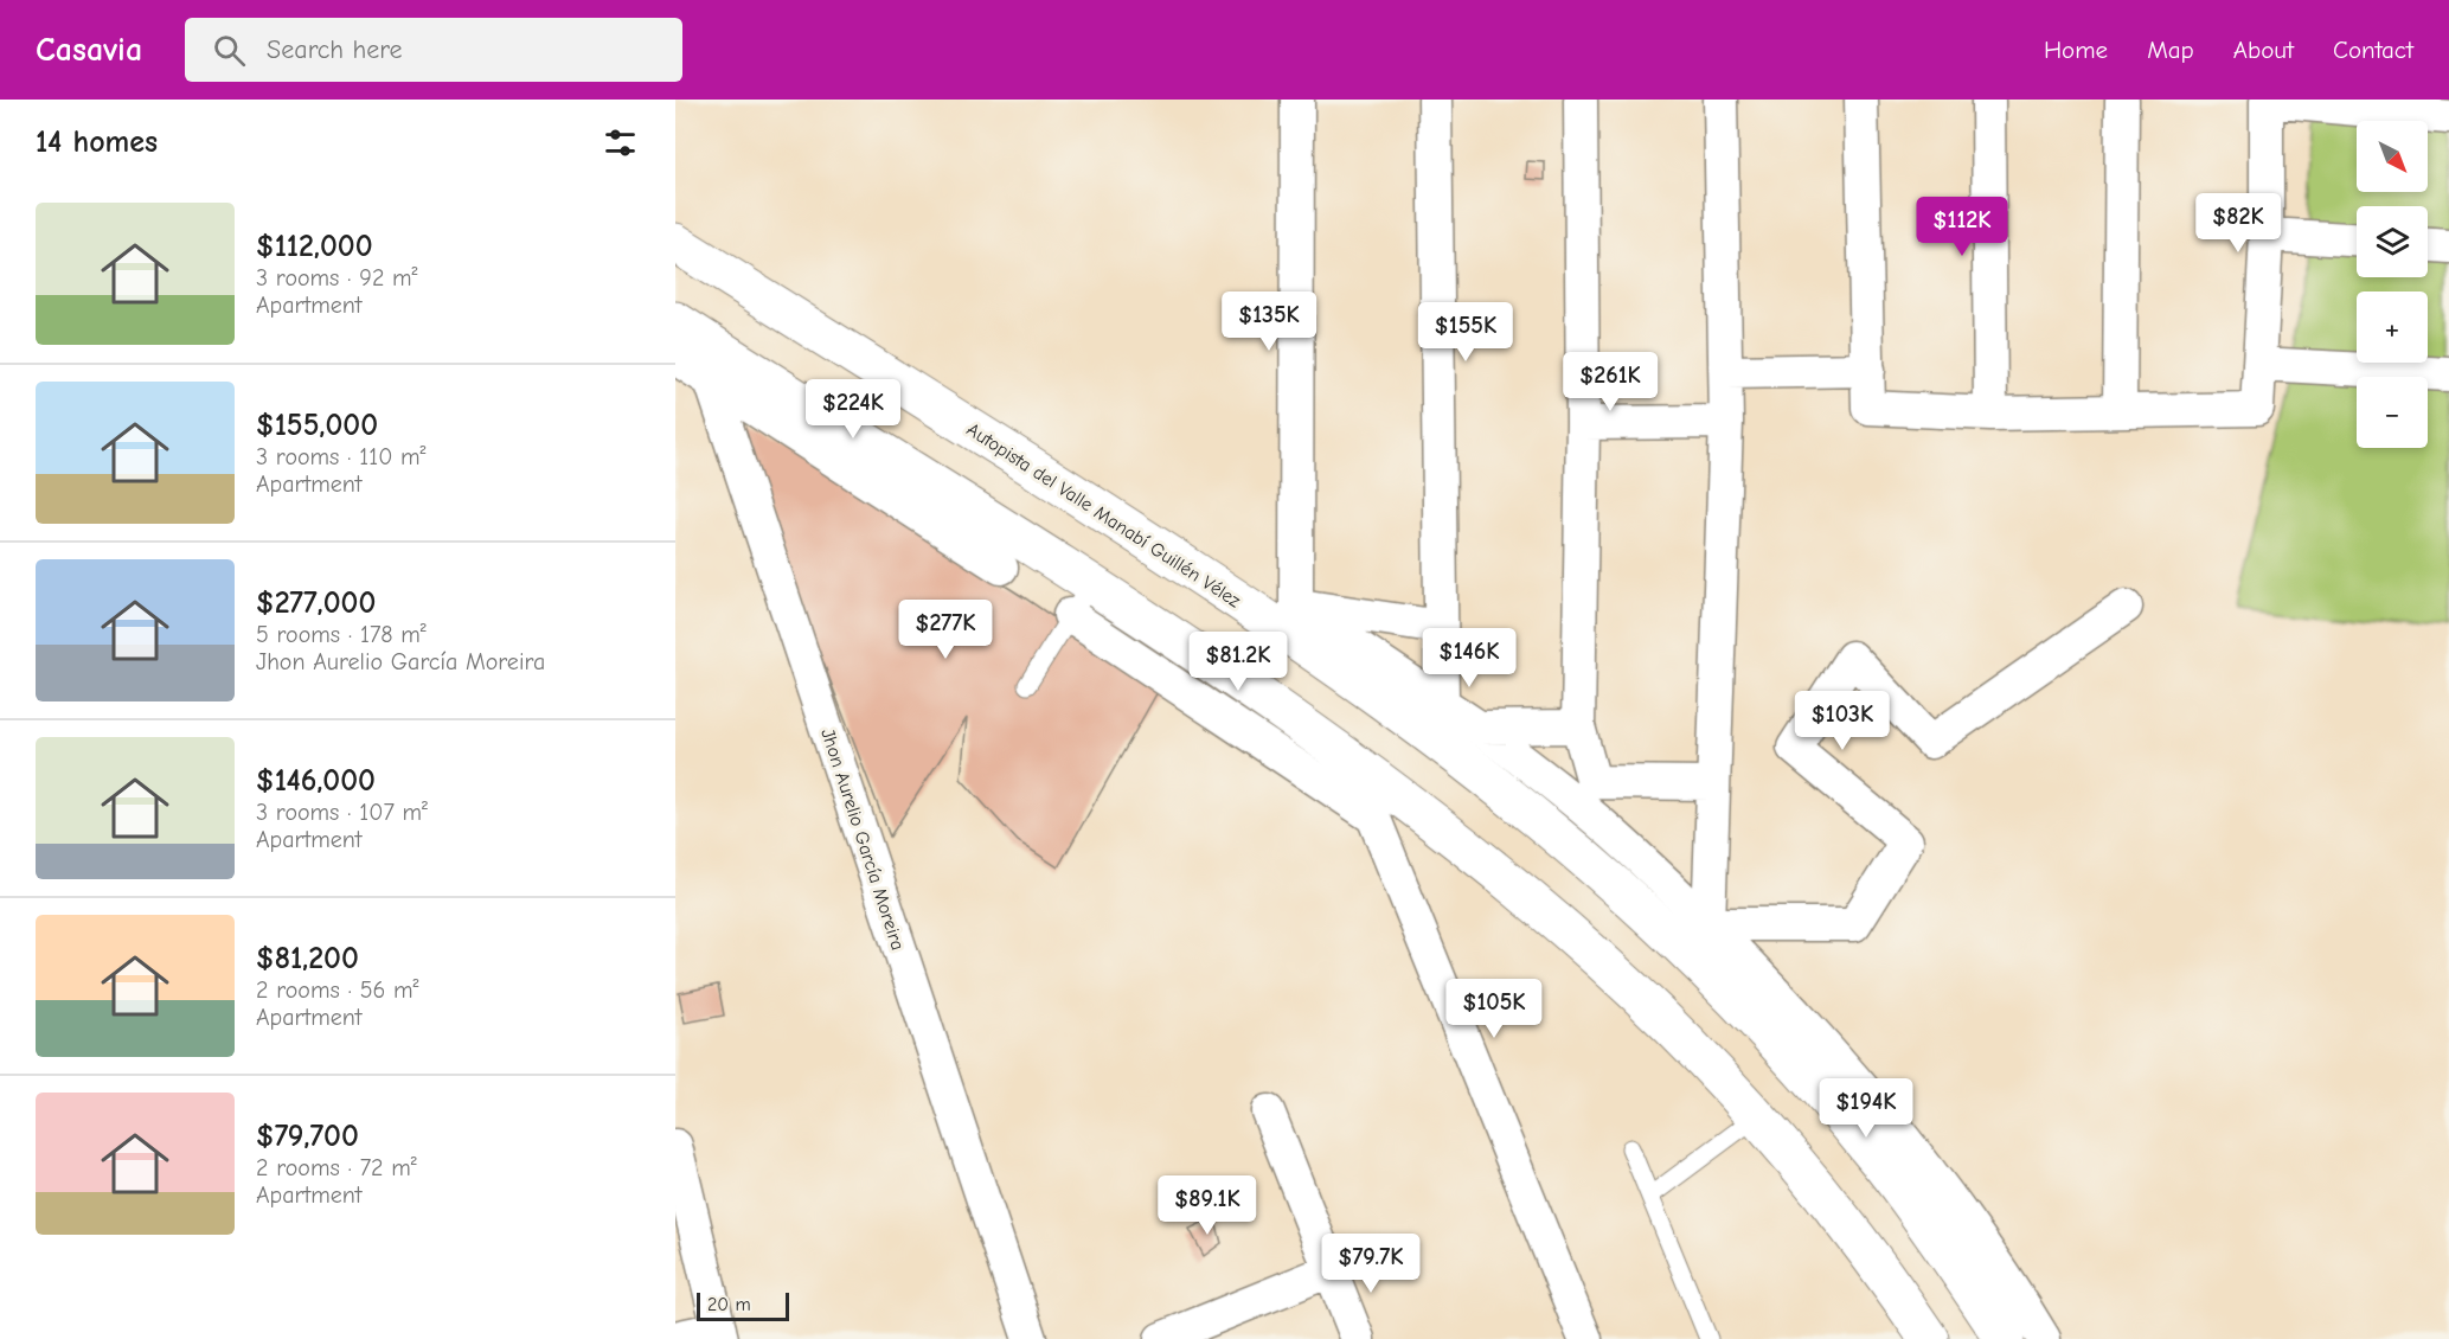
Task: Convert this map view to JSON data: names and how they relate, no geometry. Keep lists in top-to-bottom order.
{
  "streets": {
    "main road": ["Autopista del Valle Manabí Guillén Vélez"],
    "street": ["Jhon Aurelio García Moreira"]
  },
  "scale_bar": "20 m",
  "north": "bottom right",
  "page": {
    "header": "Casavia",
    "search": "Search here",
    "nav": [
      "Home",
      "Map",
      "About",
      "Contact"
    ],
    "heading": "14 homes",
    "map_buttons": ["+", "−"],
    "list": [
      {
        "name": "$112,000",
        "note": "3 rooms · 92 m² · Apartment"
      },
      {
        "name": "$155,000",
        "note": "3 rooms · 110 m² · Apartment"
      },
      {
        "name": "$277,000",
        "note": "5 rooms · 178 m² · Jhon Aurelio García Moreira"
      },
      {
        "name": "$146,000",
        "note": "3 rooms · 107 m² · Apartment"
      },
      {
        "name": "$81,200",
        "note": "2 rooms · 56 m² · Apartment"
      },
      {
        "name": "$79,700",
        "note": "2 rooms · 72 m² · Apartment"
      }
    ],
    "price": [
      "$82K",
      "$112K",
      "$135K",
      "$155K",
      "$261K",
      "$224K",
      "$277K",
      "$146K",
      "$81.2K",
      "$103K",
      "$105K",
      "$194K",
      "$89.1K",
      "$79.7K"
    ],
    "scale": "20 m"
  }
}
